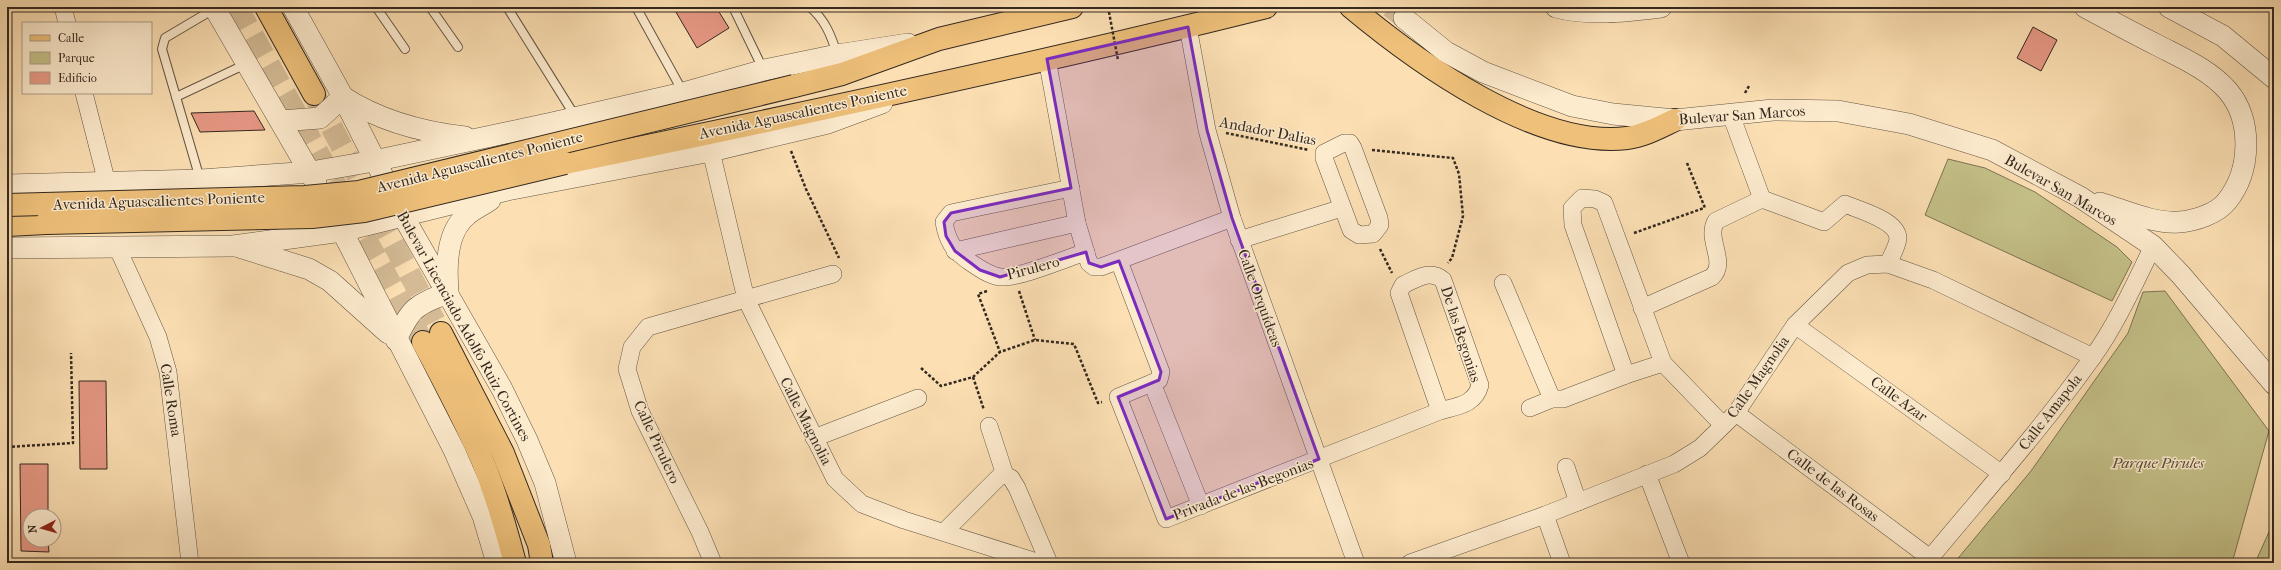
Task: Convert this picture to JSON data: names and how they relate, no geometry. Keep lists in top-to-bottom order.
{
  "streets": {
    "main road": ["Avenida Aguascalientes Poniente", "Bulevar Licenciado Adolfo Ruiz Cortines"],
    "street": [
      "Bulevar San Marcos",
      "Pirulero",
      "Calle Orquídeas",
      "De las Begonias",
      "Calle Magnolia",
      "Calle Azar",
      "Calle Roma",
      "Calle Amapola",
      "Calle Pirulero",
      "Calle de las Rosas",
      "Privada de las Begonias"
    ],
    "path": ["Andador Dalias"]
  },
  "crossings": [
    ["Avenida Aguascalientes Poniente", "Calle Orquídeas"],
    ["Avenida Aguascalientes Poniente", "Bulevar Licenciado Adolfo Ruiz Cortines"],
    ["Avenida Aguascalientes Poniente", "Calle Magnolia"],
    ["Avenida Aguascalientes Poniente", "Calle Roma"],
    ["Bulevar San Marcos", "Calle Amapola"],
    ["Andador Dalias", "Calle Orquídeas"],
    ["Calle Orquídeas", "De las Begonias"],
    ["Calle Orquídeas", "Privada de las Begonias"],
    ["De las Begonias", "Privada de las Begonias"],
    ["Calle Magnolia", "Calle Azar"],
    ["Calle Magnolia", "Calle Amapola"],
    ["Calle Magnolia", "Calle Pirulero"],
    ["Calle Magnolia", "Calle de las Rosas"],
    ["Calle Azar", "Calle Amapola"],
    ["Calle Amapola", "Calle de las Rosas"]
  ],
  "parks": ["Parque Pirules"],
  "legend": ["Calle", "Parque", "Edificio"],
  "north": "left"
}
